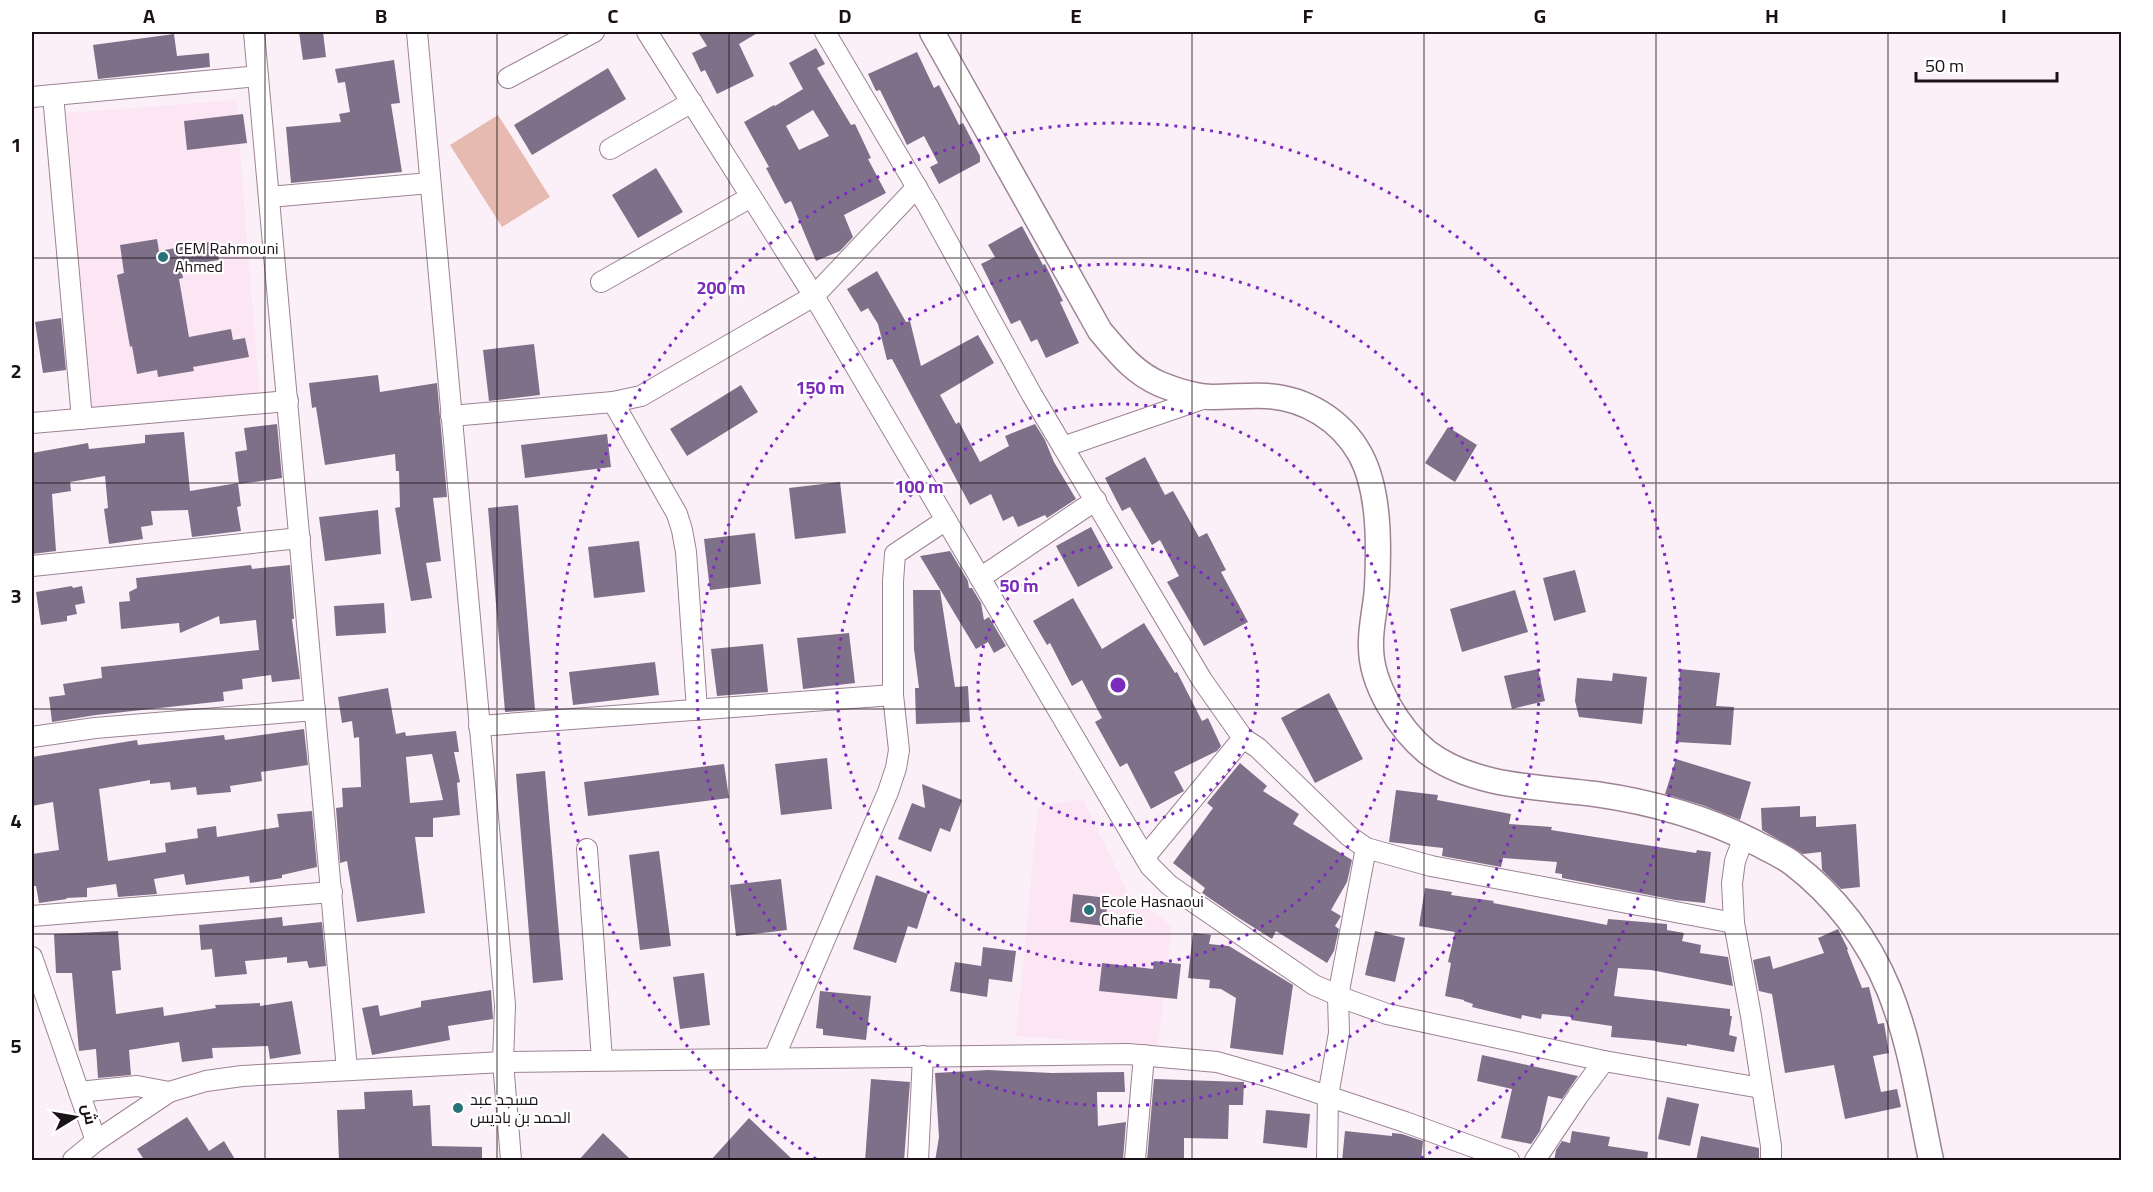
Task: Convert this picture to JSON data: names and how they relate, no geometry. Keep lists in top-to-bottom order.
{
  "places": ["CEM Rahmouni Ahmed", "Ecole Hasnaoui Chafie", "مسجد عبد الحمد بن باديس"],
  "scale_bar": "50 m",
  "north": "right",
  "grid": {
    "columns": [
      "A",
      "B",
      "C",
      "D",
      "E",
      "F",
      "G",
      "H",
      "I"
    ],
    "rows": [
      "1",
      "2",
      "3",
      "4",
      "5"
    ]
  },
  "rings": [
    "200 m",
    "150 m",
    "100 m",
    "50 m"
  ]
}
